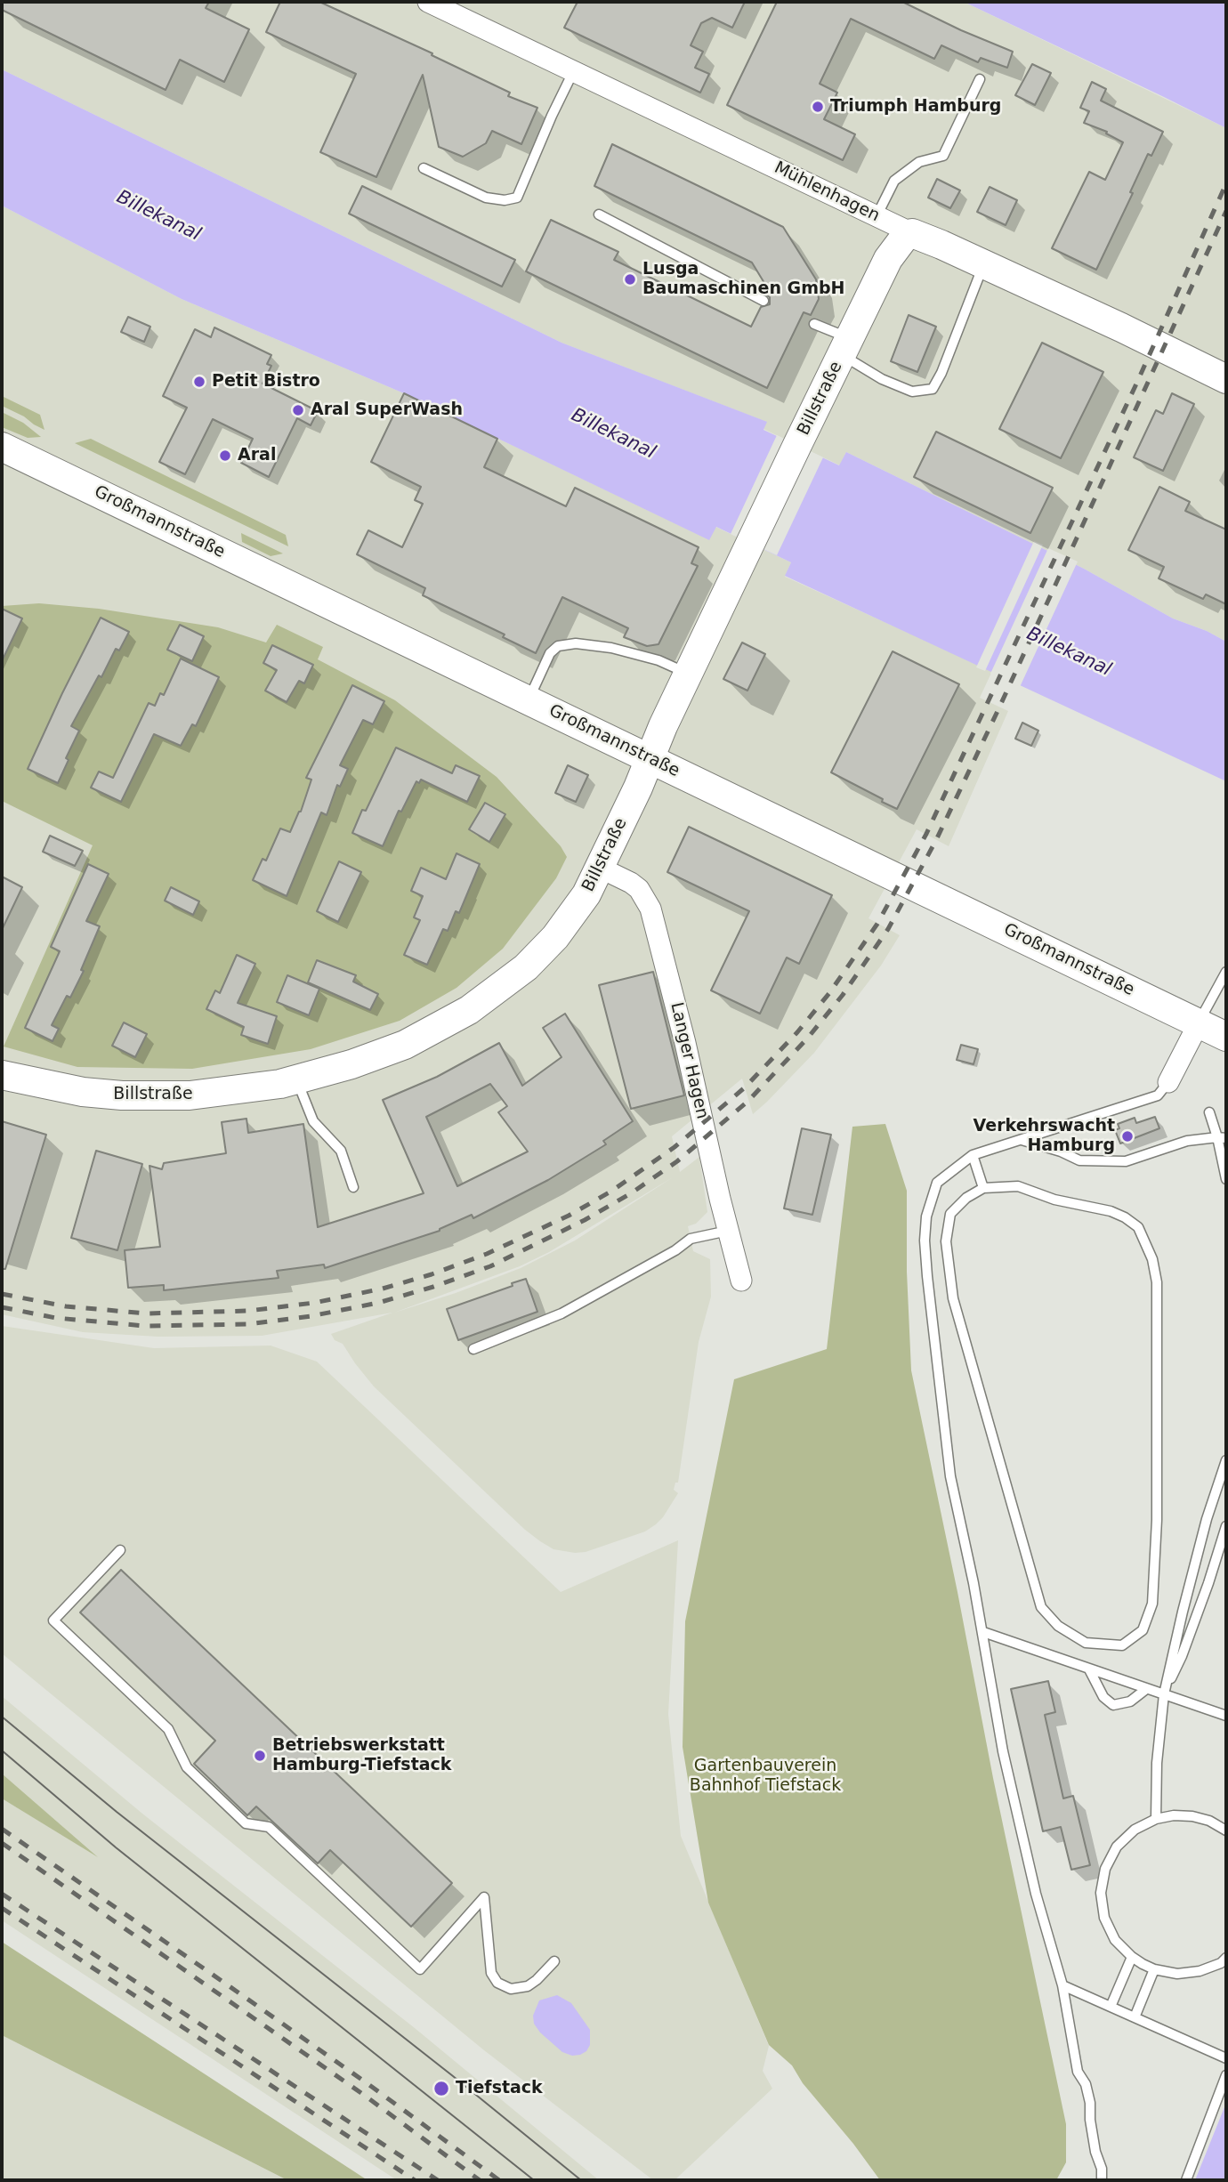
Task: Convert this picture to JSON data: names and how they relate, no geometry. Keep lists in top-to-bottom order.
{
  "streets": {
    "street": [
      "Mühlenhagen",
      "Billstraße",
      "Großmannstraße",
      "Langer Hagen"
    ]
  },
  "crossings": [
    ["Mühlenhagen", "Billstraße"],
    ["Billstraße", "Großmannstraße"],
    ["Billstraße", "Langer Hagen"]
  ],
  "water": ["Billekanal"],
  "parks": ["Gartenbauverein Bahnhof Tiefstack"],
  "places": [
    "Triumph Hamburg",
    "Lusga Baumaschinen GmbH",
    "Petit Bistro",
    "Aral SuperWash",
    "Aral",
    "Verkehrswacht Hamburg",
    "Betriebswerkstatt Hamburg-Tiefstack",
    "Tiefstack"
  ]
}
